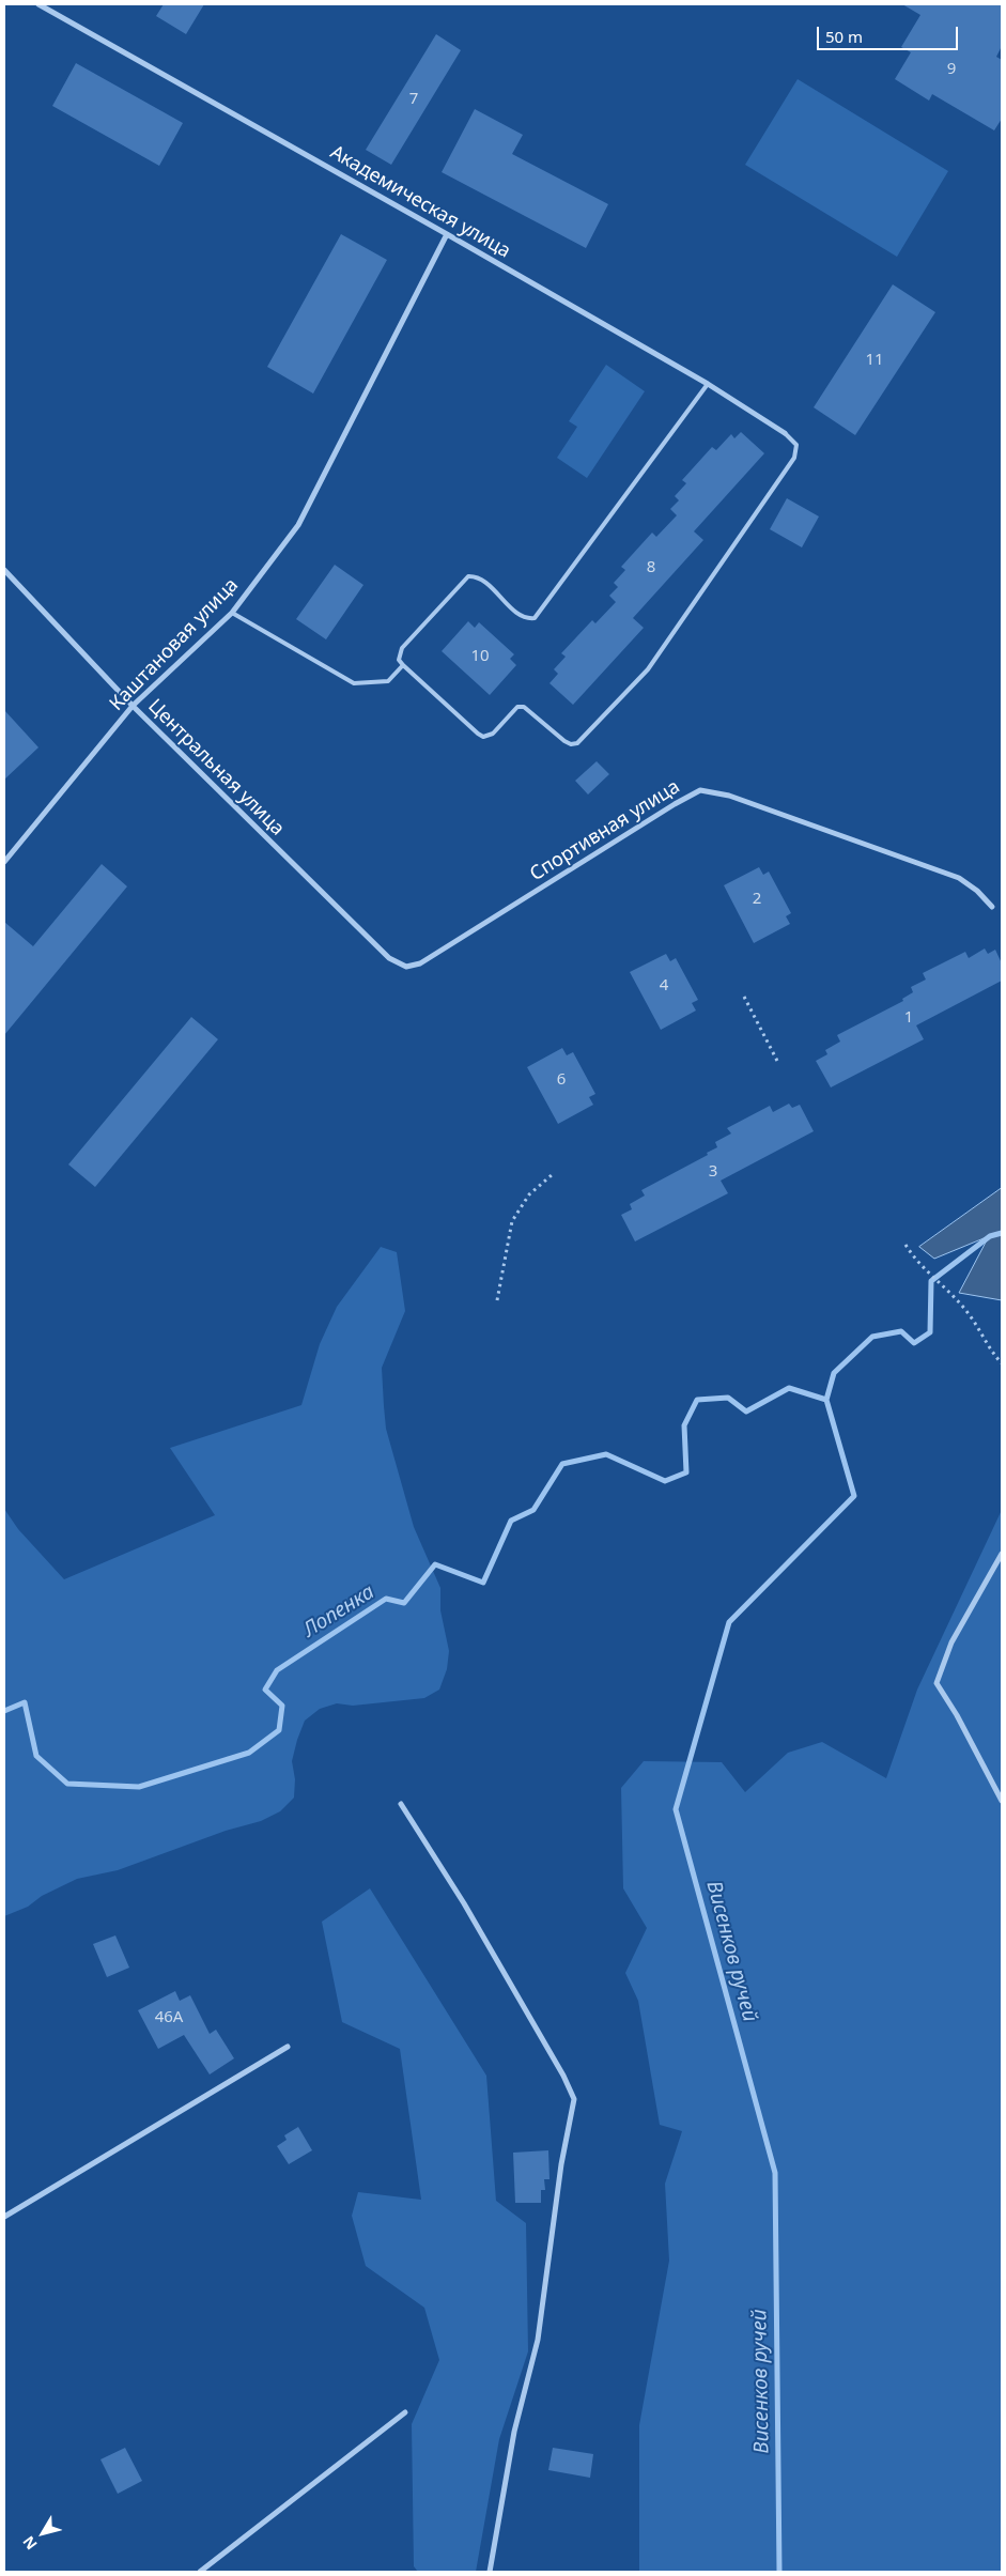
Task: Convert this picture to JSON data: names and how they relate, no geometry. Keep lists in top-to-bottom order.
{
  "streets": {
    "street": [
      "Академическая улица",
      "Каштановая улица",
      "Центральная улица",
      "Спортивная улица"
    ]
  },
  "crossings": [
    ["Академическая улица", "Каштановая улица"],
    ["Каштановая улица", "Центральная улица"],
    ["Центральная улица", "Спортивная улица"]
  ],
  "water": ["Лопенка", "Висенков ручей"],
  "house_numbers": [
    "9",
    "7",
    "11",
    "8",
    "10",
    "2",
    "4",
    "1",
    "6",
    "3",
    "46А"
  ],
  "scale_bar": "50 m",
  "north": "bottom left"
}
